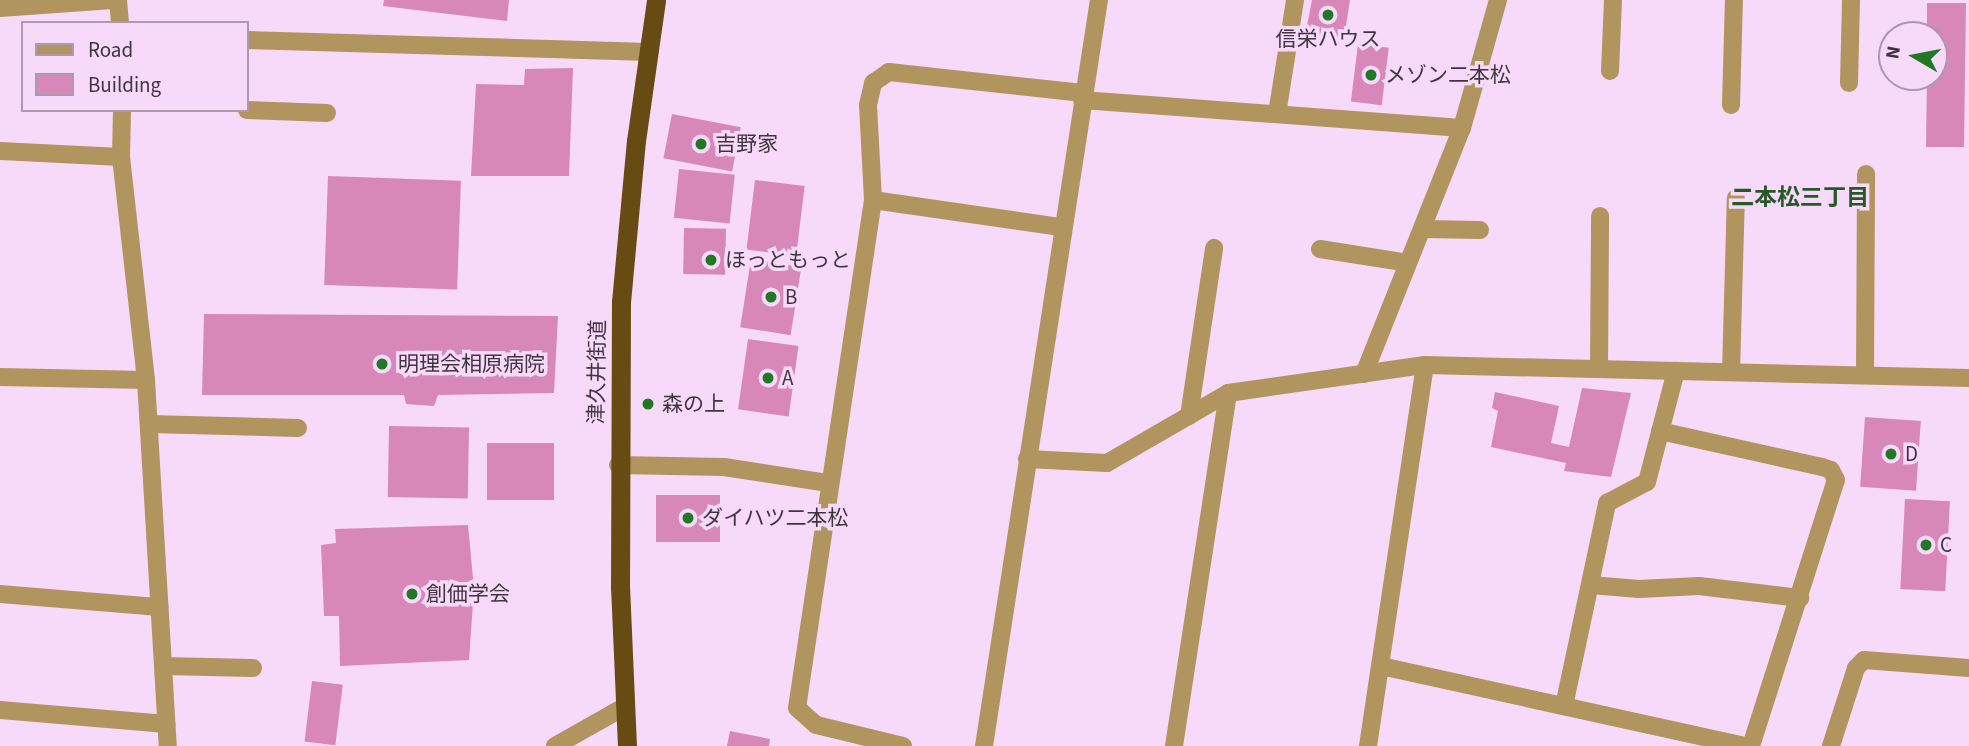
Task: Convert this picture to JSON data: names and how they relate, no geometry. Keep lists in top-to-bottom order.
{
  "streets": {
    "highway": ["津久井街道"]
  },
  "districts": ["二本松三丁目"],
  "places": [
    "信栄ハウス",
    "メゾン二本松",
    "吉野家",
    "ほっともっと",
    "B",
    "明理会相原病院",
    "A",
    "森の上",
    "D",
    "ダイハツ二本松",
    "C",
    "創価学会"
  ],
  "legend": ["Road", "Building"],
  "north": "left"
}
